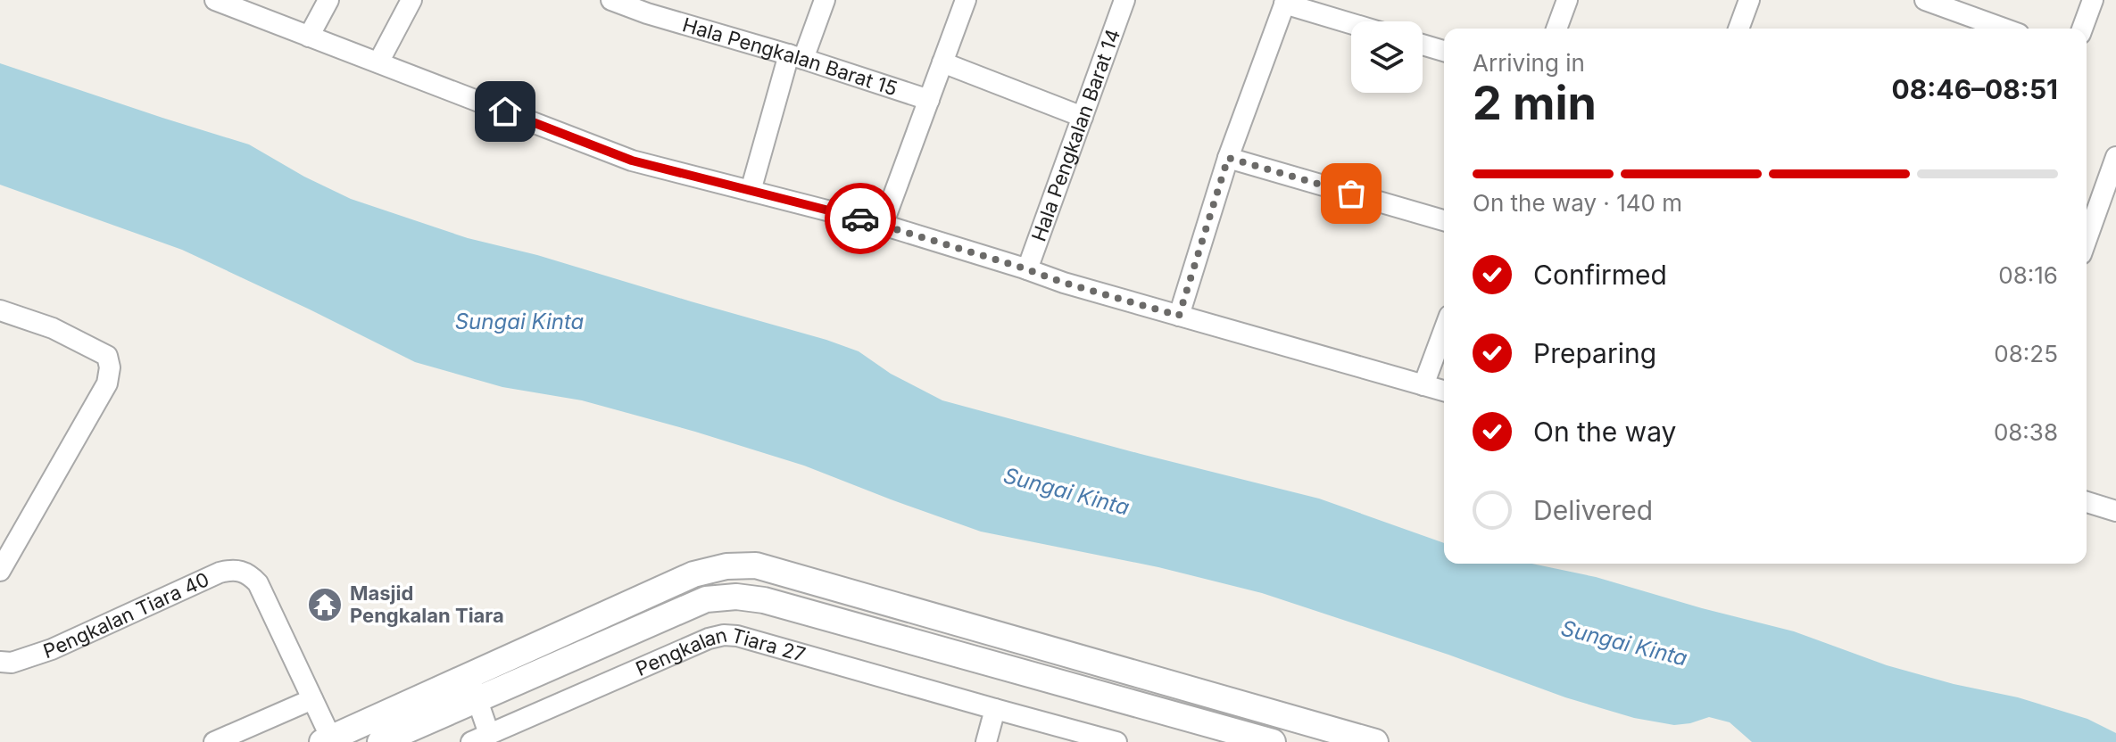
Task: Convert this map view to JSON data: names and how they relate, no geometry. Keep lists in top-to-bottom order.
{
  "streets": {
    "street": [
      "Hala Pengkalan Barat 15",
      "Hala Pengkalan Barat 14",
      "Pengkalan Tiara 40",
      "Pengkalan Tiara 27"
    ]
  },
  "water": ["Sungai Kinta"],
  "places": {
    "temple": ["Masjid Pengkalan Tiara"]
  },
  "page": {
    "heading": ["2 min", "Arriving in", "08:46–08:51"],
    "bar": "On the way · 140 m",
    "list": [
      ["Confirmed", "08:16"],
      ["Preparing", "08:25"],
      ["On the way", "08:38"],
      "Delivered"
    ]
  }
}
